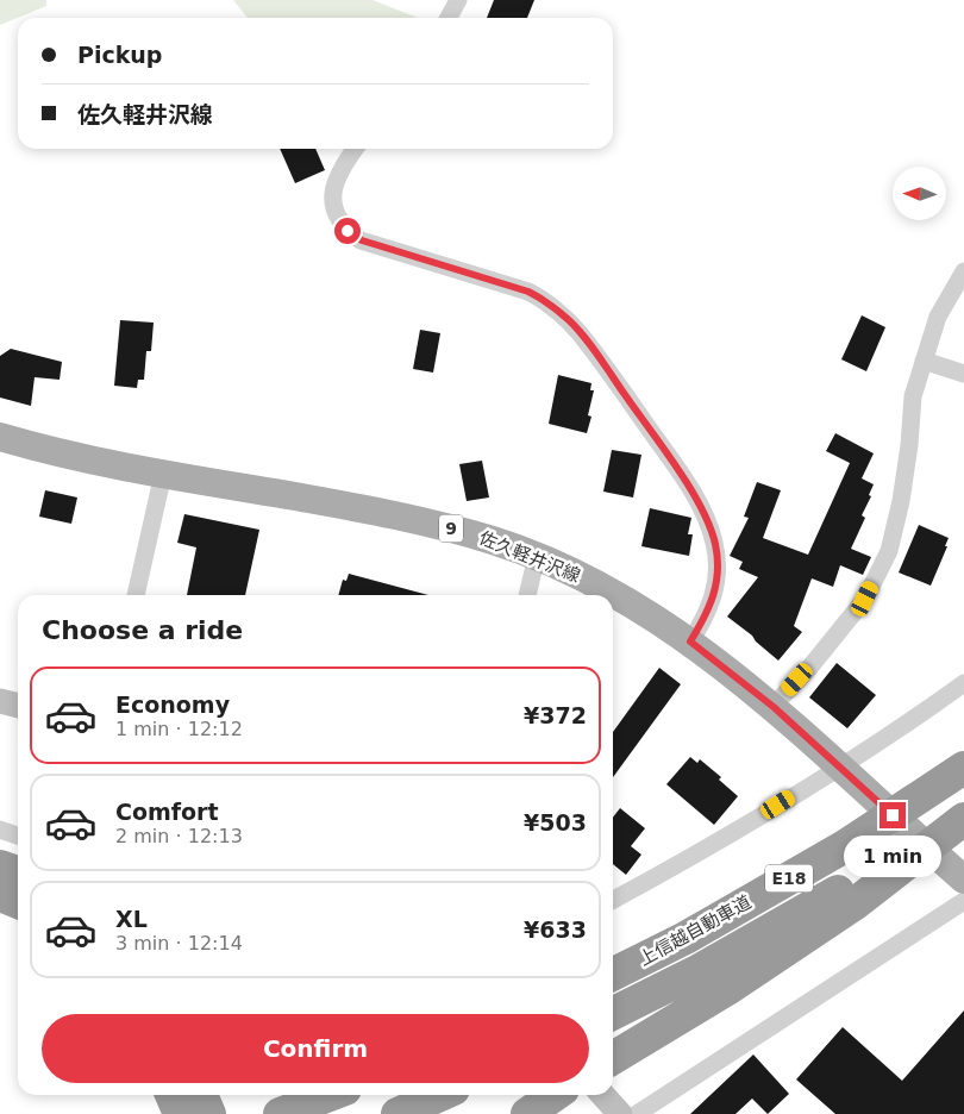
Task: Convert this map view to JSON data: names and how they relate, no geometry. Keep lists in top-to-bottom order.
{
  "streets": {
    "highway": ["E18", "上信越自動車道"],
    "main road": ["9", "佐久軽井沢線"]
  },
  "north": "left",
  "page": {
    "banner": ["Pickup", "佐久軽井沢線"],
    "heading": "Choose a ride",
    "list": [
      {
        "name": "Economy",
        "note": "1 min · 12:12",
        "value": "¥372"
      },
      {
        "name": "Comfort",
        "note": "2 min · 12:13",
        "value": "¥503"
      },
      {
        "name": "XL",
        "note": "3 min · 12:14",
        "value": "¥633"
      }
    ],
    "bubble": "1 min",
    "buttons": "Confirm"
  }
}
